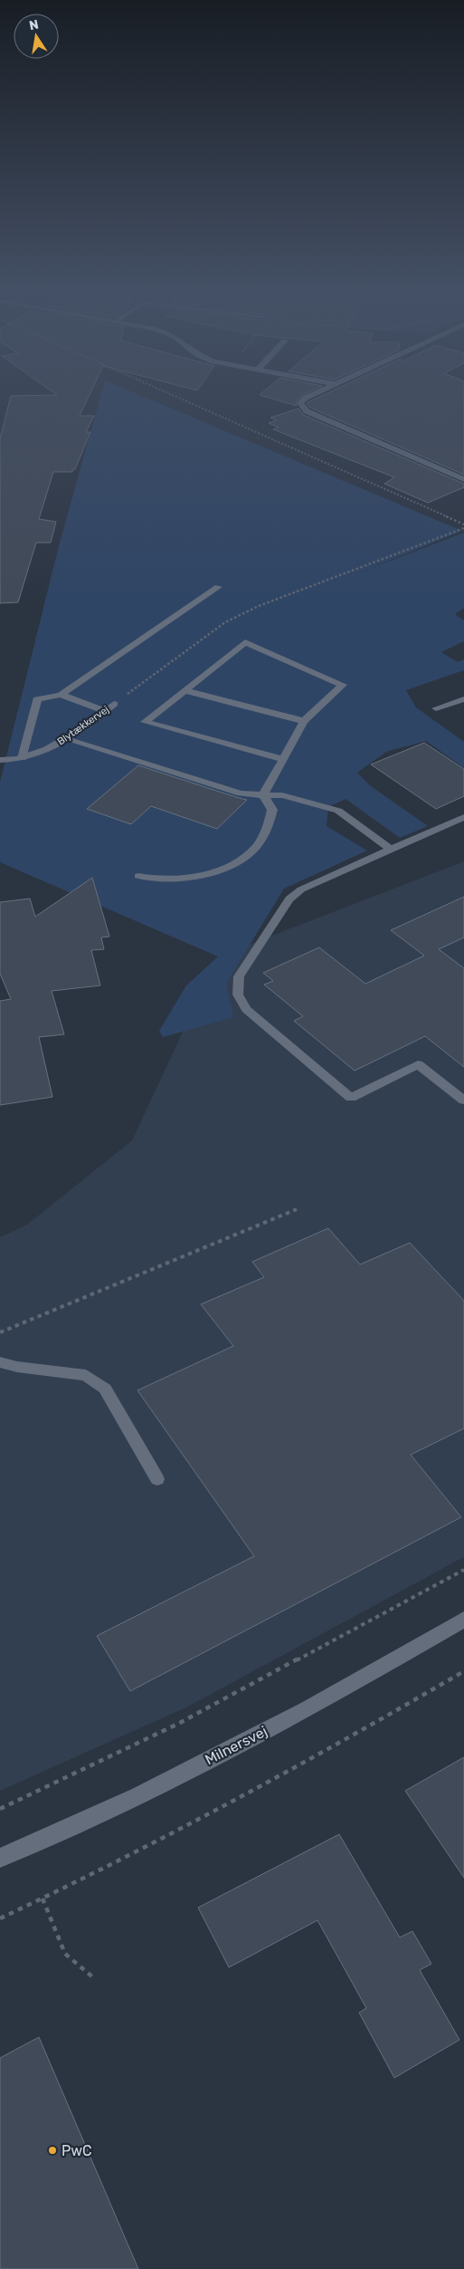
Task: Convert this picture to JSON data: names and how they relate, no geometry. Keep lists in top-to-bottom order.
{
  "streets": {
    "street": ["Blytækkervej", "Milnersvej"]
  },
  "places": ["PwC"],
  "north": "top"
}
